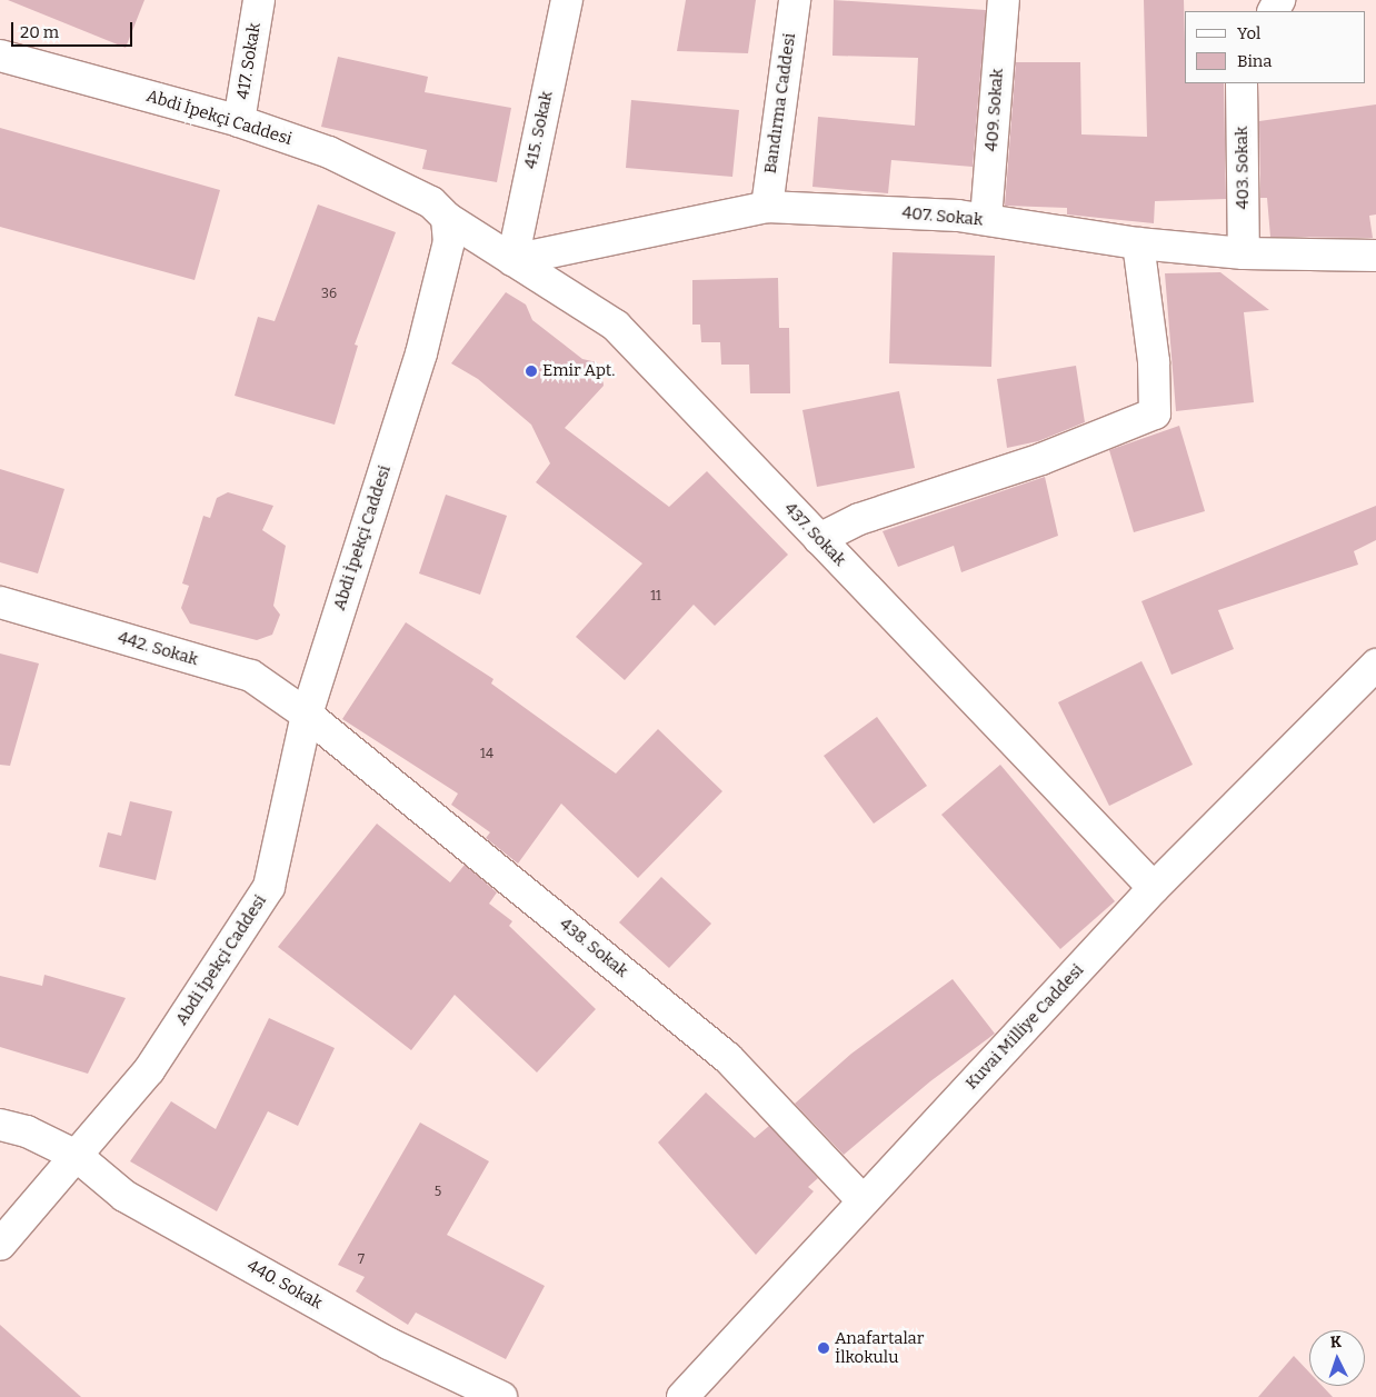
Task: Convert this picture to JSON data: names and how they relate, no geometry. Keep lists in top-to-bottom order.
{
  "streets": {
    "street": [
      "417. Sokak",
      "Bandırma Caddesi",
      "409. Sokak",
      "Abdi İpekçi Caddesi",
      "415. Sokak",
      "403. Sokak",
      "407. Sokak",
      "437. Sokak",
      "442. Sokak",
      "438. Sokak",
      "Kuvai Milliye Caddesi",
      "440. Sokak"
    ]
  },
  "crossings": [
    ["417. Sokak", "Abdi İpekçi Caddesi"],
    ["Bandırma Caddesi", "407. Sokak"],
    ["409. Sokak", "407. Sokak"],
    ["Abdi İpekçi Caddesi", "437. Sokak"],
    ["Abdi İpekçi Caddesi", "442. Sokak"],
    ["Abdi İpekçi Caddesi", "438. Sokak"],
    ["Abdi İpekçi Caddesi", "440. Sokak"],
    ["415. Sokak", "407. Sokak"],
    ["415. Sokak", "437. Sokak"],
    ["403. Sokak", "407. Sokak"],
    ["407. Sokak", "437. Sokak"],
    ["437. Sokak", "Kuvai Milliye Caddesi"],
    ["442. Sokak", "438. Sokak"],
    ["438. Sokak", "Kuvai Milliye Caddesi"]
  ],
  "places": ["Emir Apt.", "Anafartalar İlkokulu"],
  "house_numbers": [
    "36",
    "11",
    "14",
    "5",
    "7"
  ],
  "legend": ["Yol", "Bina"],
  "scale_bar": "20 m",
  "north": "top"
}
